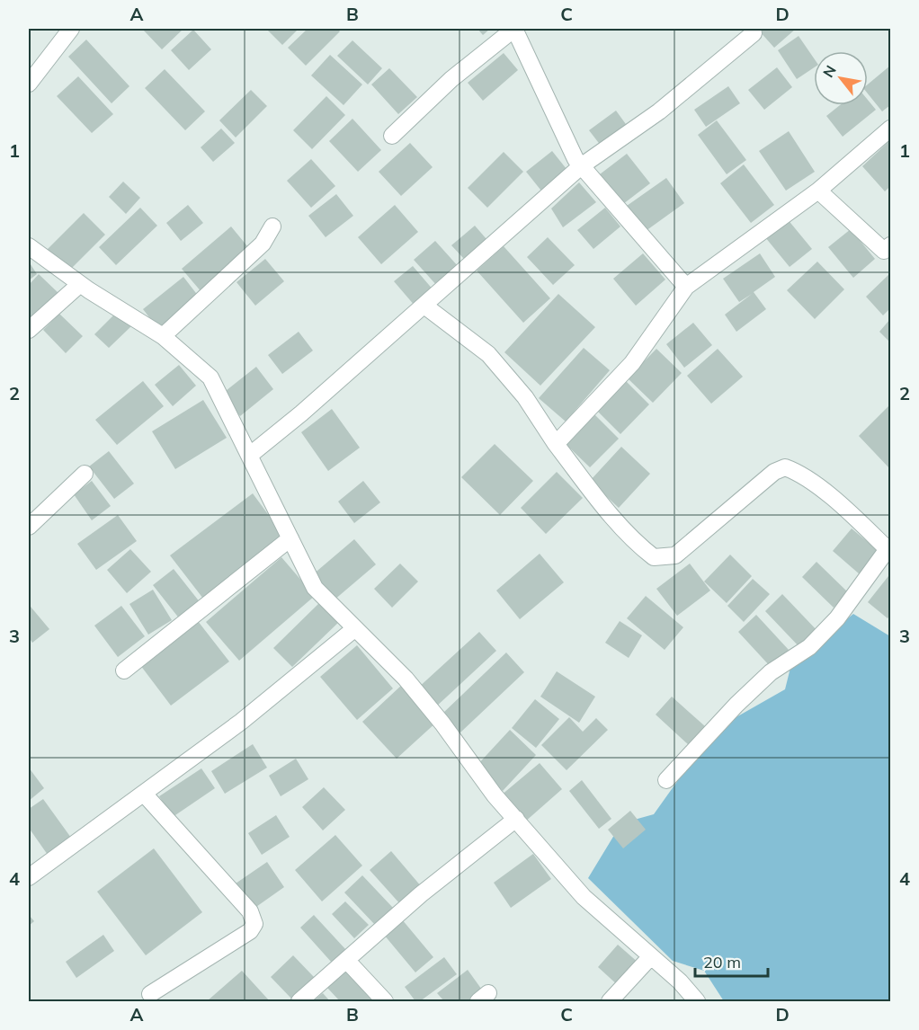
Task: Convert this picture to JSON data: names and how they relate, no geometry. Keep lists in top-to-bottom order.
{
  "scale_bar": "20 m",
  "north": "top left",
  "grid": {
    "columns": [
      "A",
      "B",
      "C",
      "D"
    ],
    "rows": [
      "1",
      "2",
      "3",
      "4"
    ]
  }
}
